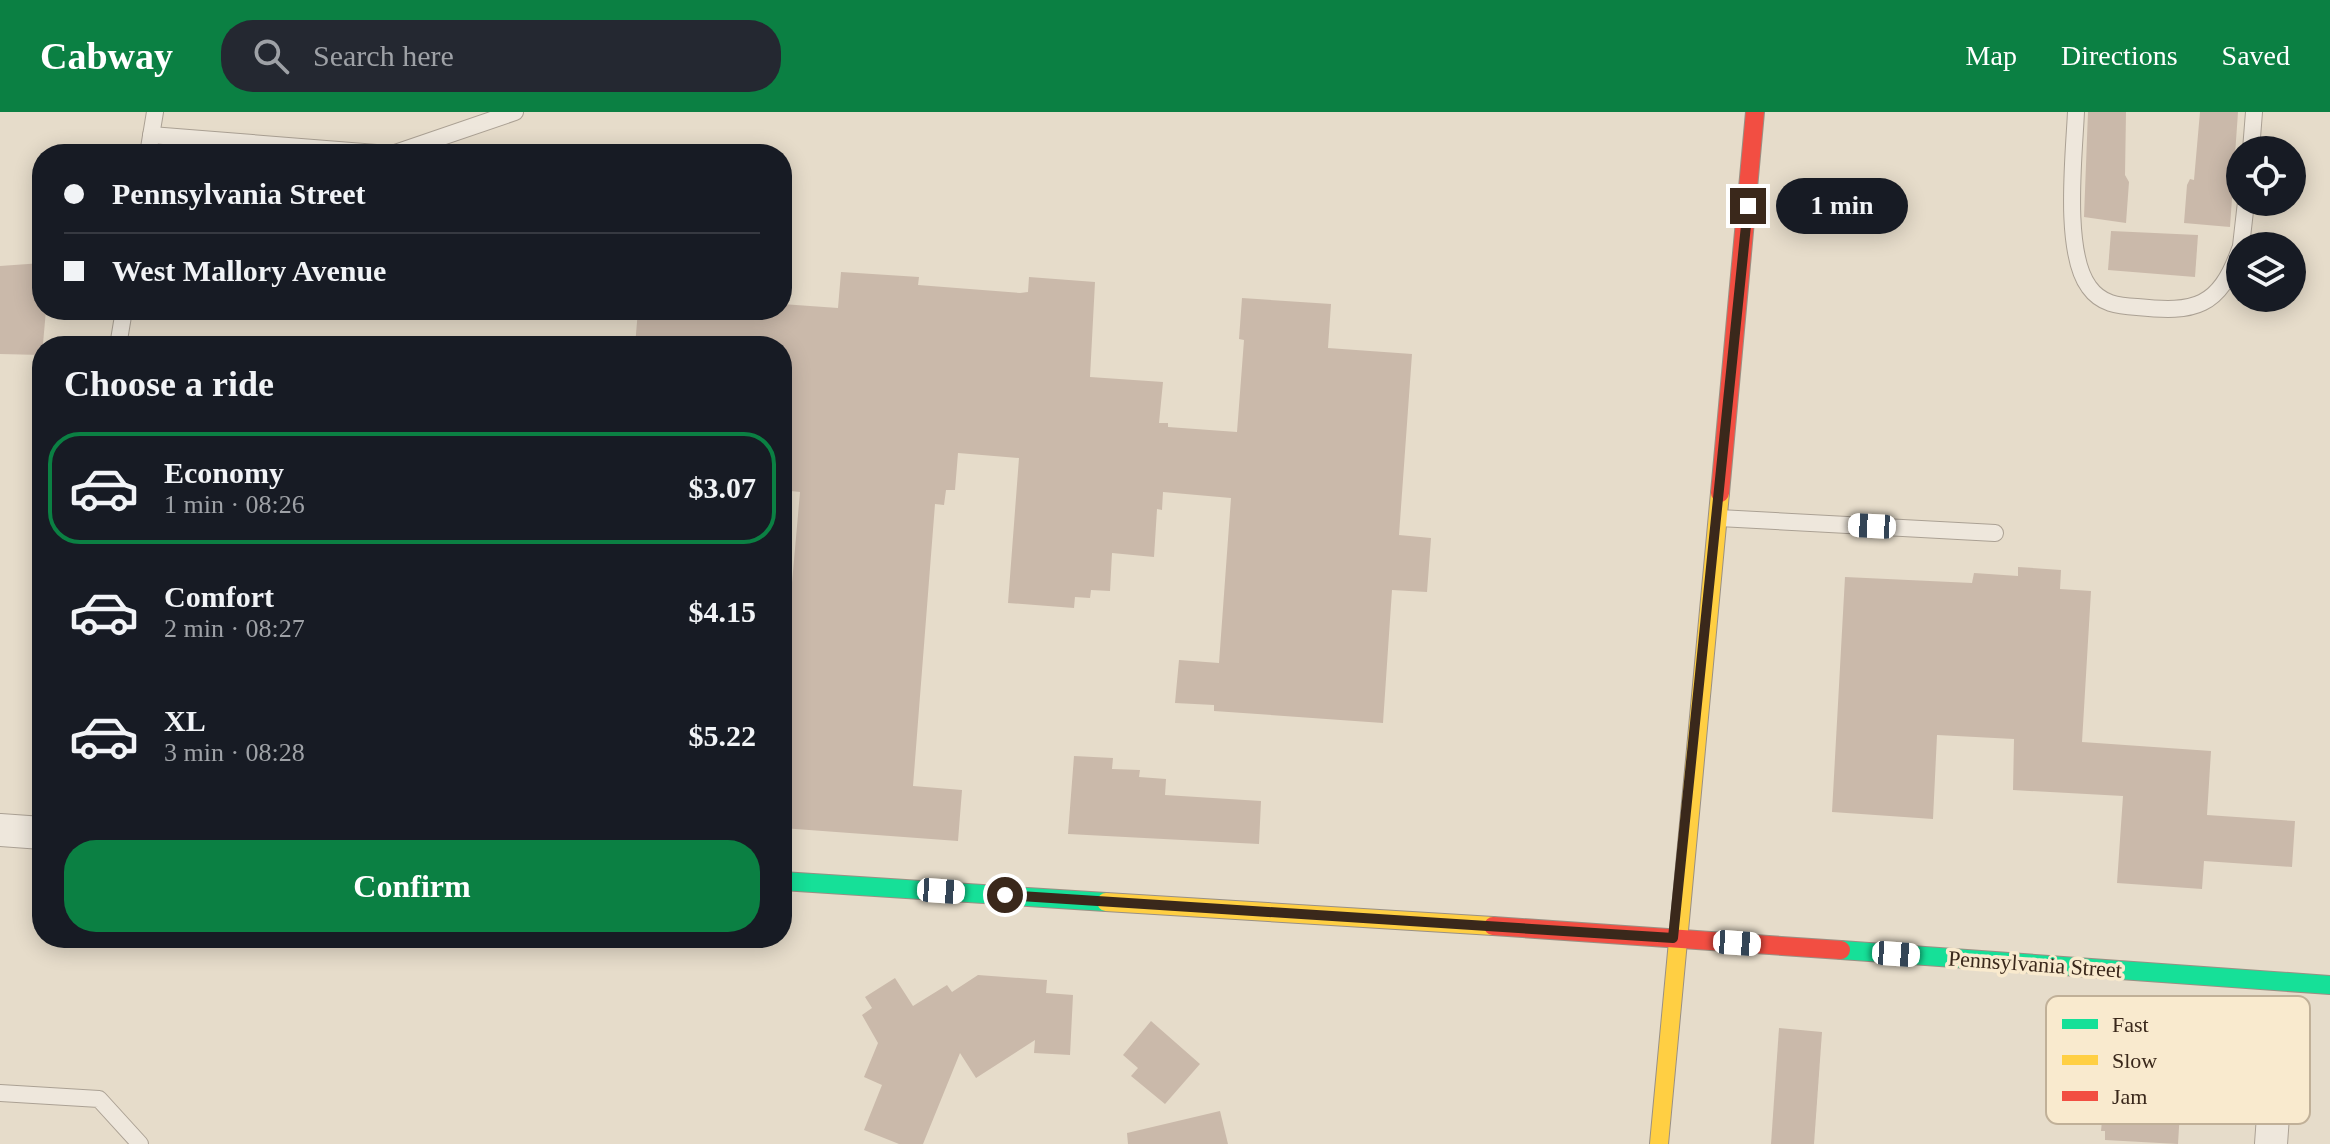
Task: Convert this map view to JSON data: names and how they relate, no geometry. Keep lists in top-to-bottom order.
{
  "streets": {
    "street": ["Pennsylvania Street"]
  },
  "legend": ["Fast", "Slow", "Jam"],
  "page": {
    "header": "Cabway",
    "search": "Search here",
    "nav": ["Map", "Directions", "Saved"],
    "banner": ["Pennsylvania Street", "West Mallory Avenue"],
    "bubble": "1 min",
    "heading": "Choose a ride",
    "list": [
      {
        "name": "Economy",
        "note": "1 min · 08:26",
        "value": "$3.07"
      },
      {
        "name": "Comfort",
        "note": "2 min · 08:27",
        "value": "$4.15"
      },
      {
        "name": "XL",
        "note": "3 min · 08:28",
        "value": "$5.22"
      }
    ],
    "buttons": "Confirm"
  }
}
